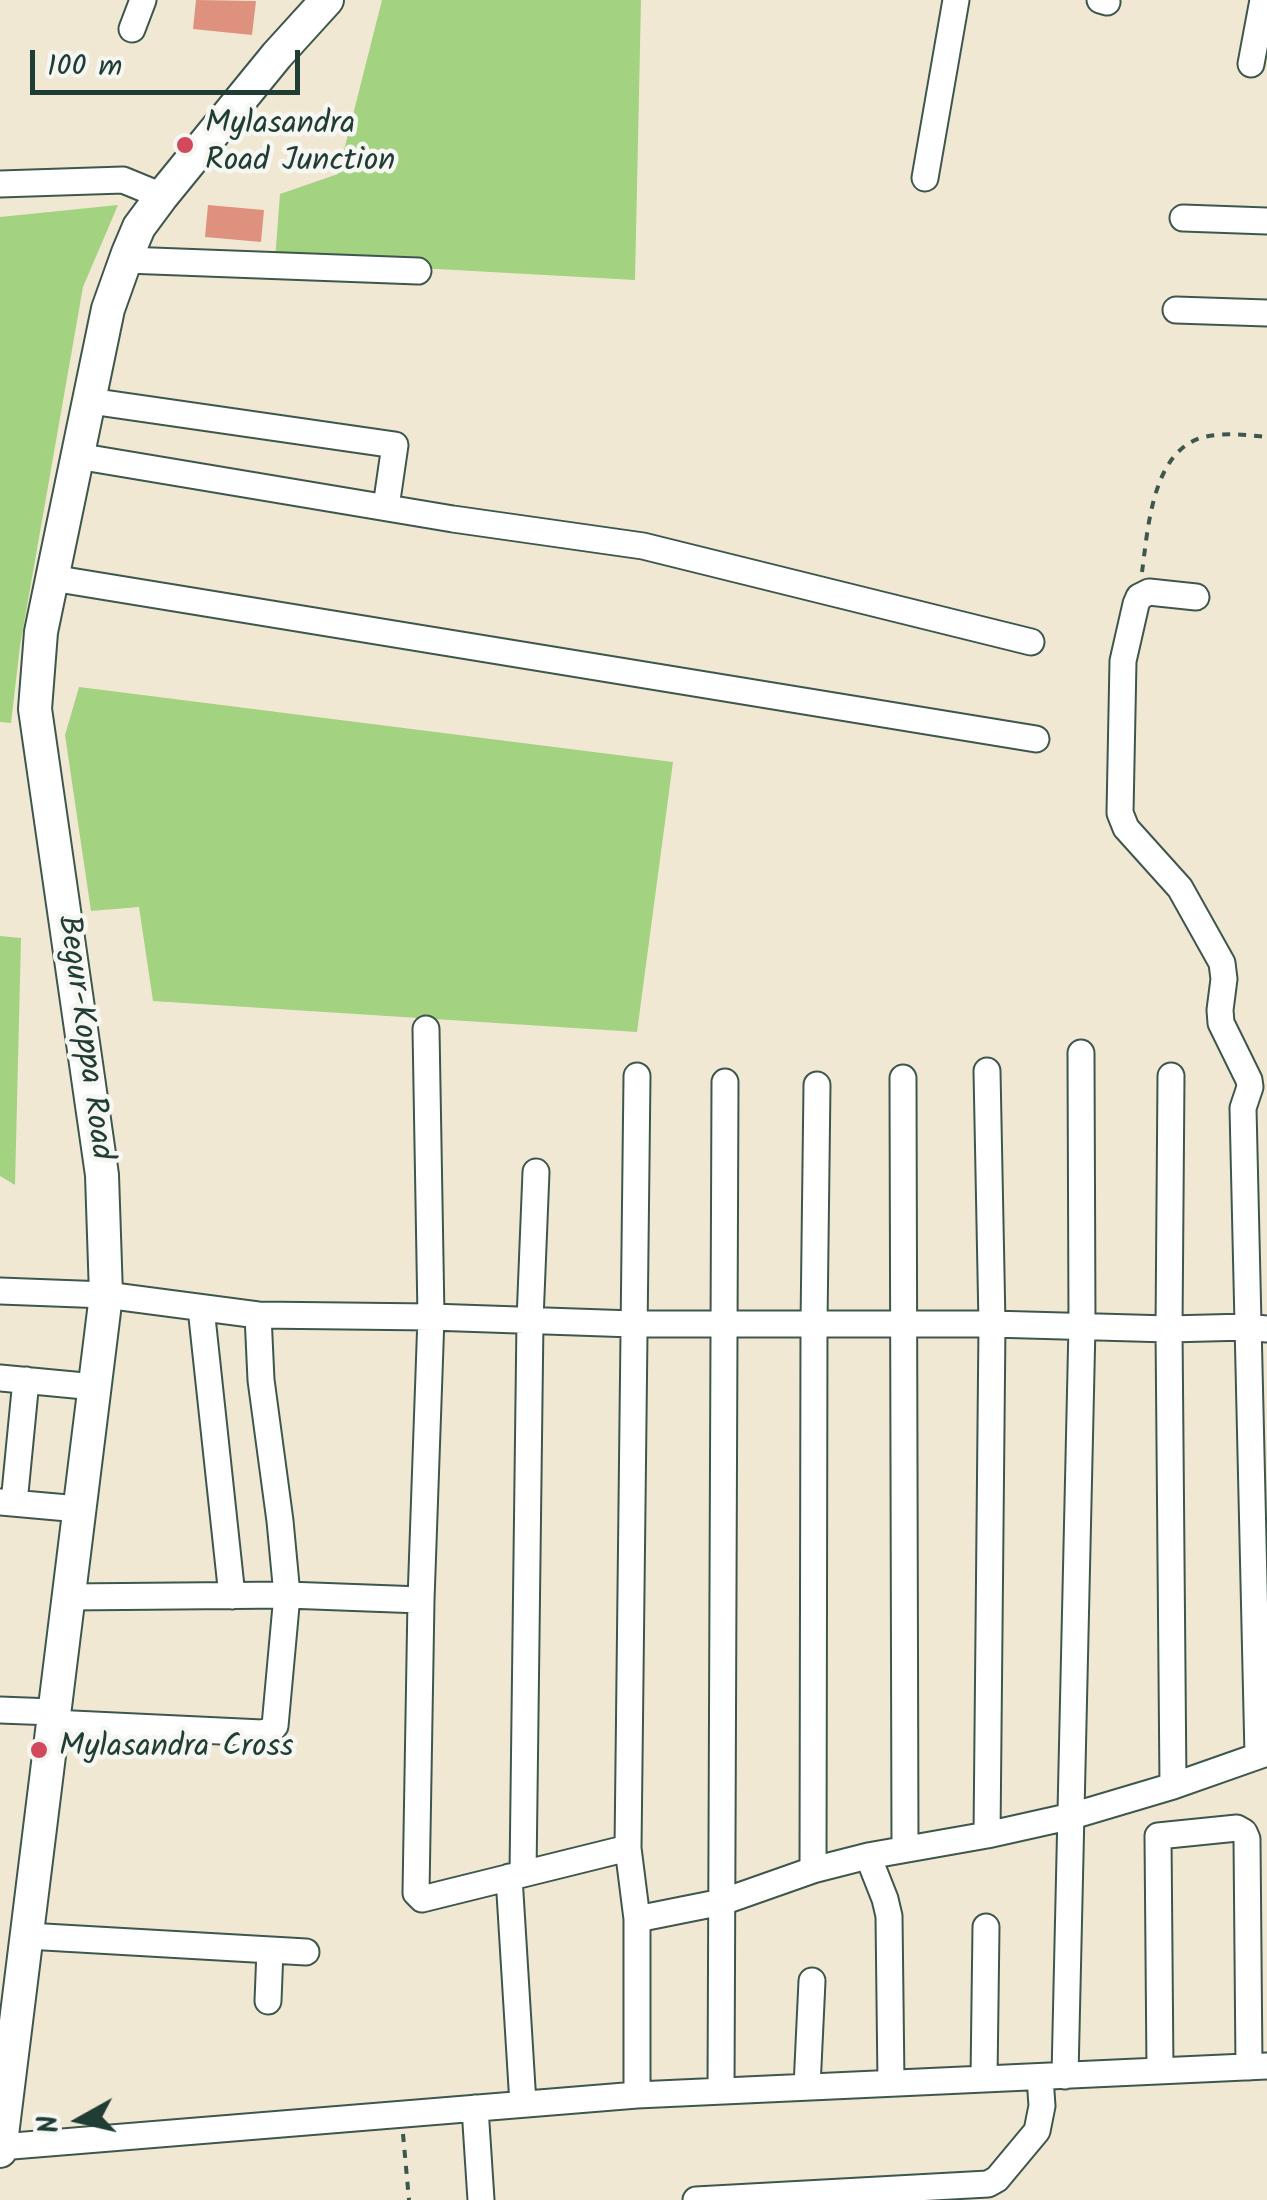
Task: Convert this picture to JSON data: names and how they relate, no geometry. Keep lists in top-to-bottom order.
{
  "streets": {
    "main road": ["Begur-Koppa Road"]
  },
  "places": ["Mylasandra Road Junction", "Mylasandra Cross"],
  "scale_bar": "100 m",
  "north": "left"
}
